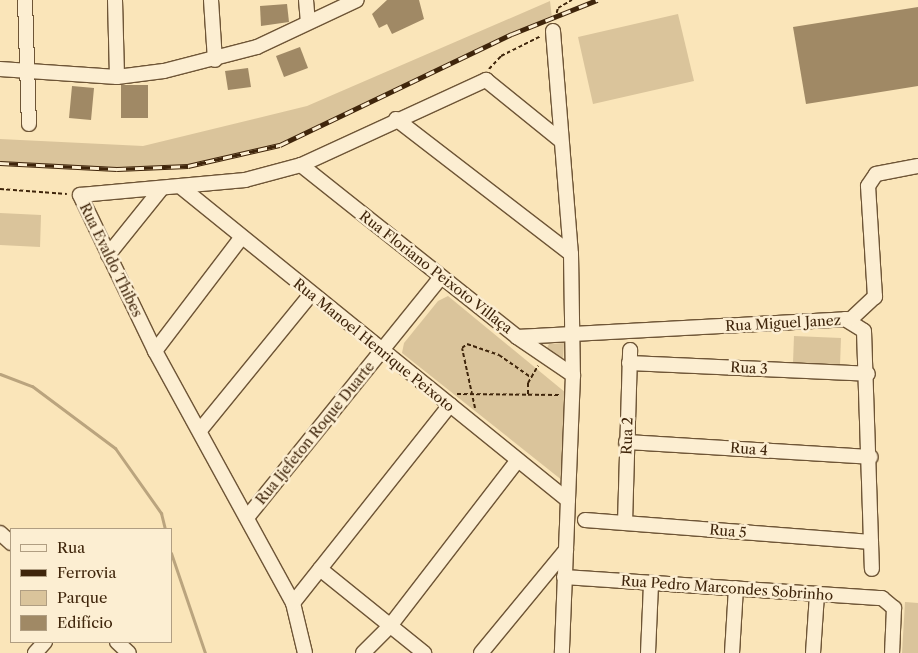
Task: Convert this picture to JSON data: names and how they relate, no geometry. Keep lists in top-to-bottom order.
{
  "streets": {
    "street": [
      "Rua Evaldo Thibes",
      "Rua Floriano Peixoto Villaça",
      "Rua Miguel Janez",
      "Rua Manoel Henrique Peixoto",
      "Rua 3",
      "Rua Ijefeton Roque Duarte",
      "Rua 2",
      "Rua 4",
      "Rua 5",
      "Rua Pedro Marcondes Sobrinho"
    ]
  },
  "crossings": [
    ["Rua Evaldo Thibes", "Rua Floriano Peixoto Villaça"],
    ["Rua Evaldo Thibes", "Rua Manoel Henrique Peixoto"],
    ["Rua Evaldo Thibes", "Rua Ijefeton Roque Duarte"],
    ["Rua Floriano Peixoto Villaça", "Rua Miguel Janez"],
    ["Rua Floriano Peixoto Villaça", "Rua Ijefeton Roque Duarte"],
    ["Rua Manoel Henrique Peixoto", "Rua Ijefeton Roque Duarte"],
    ["Rua 3", "Rua 2"],
    ["Rua 2", "Rua 4"],
    ["Rua 2", "Rua 5"]
  ],
  "legend": [
    "Rua",
    "Ferrovia",
    "Parque",
    "Edifício"
  ]
}
